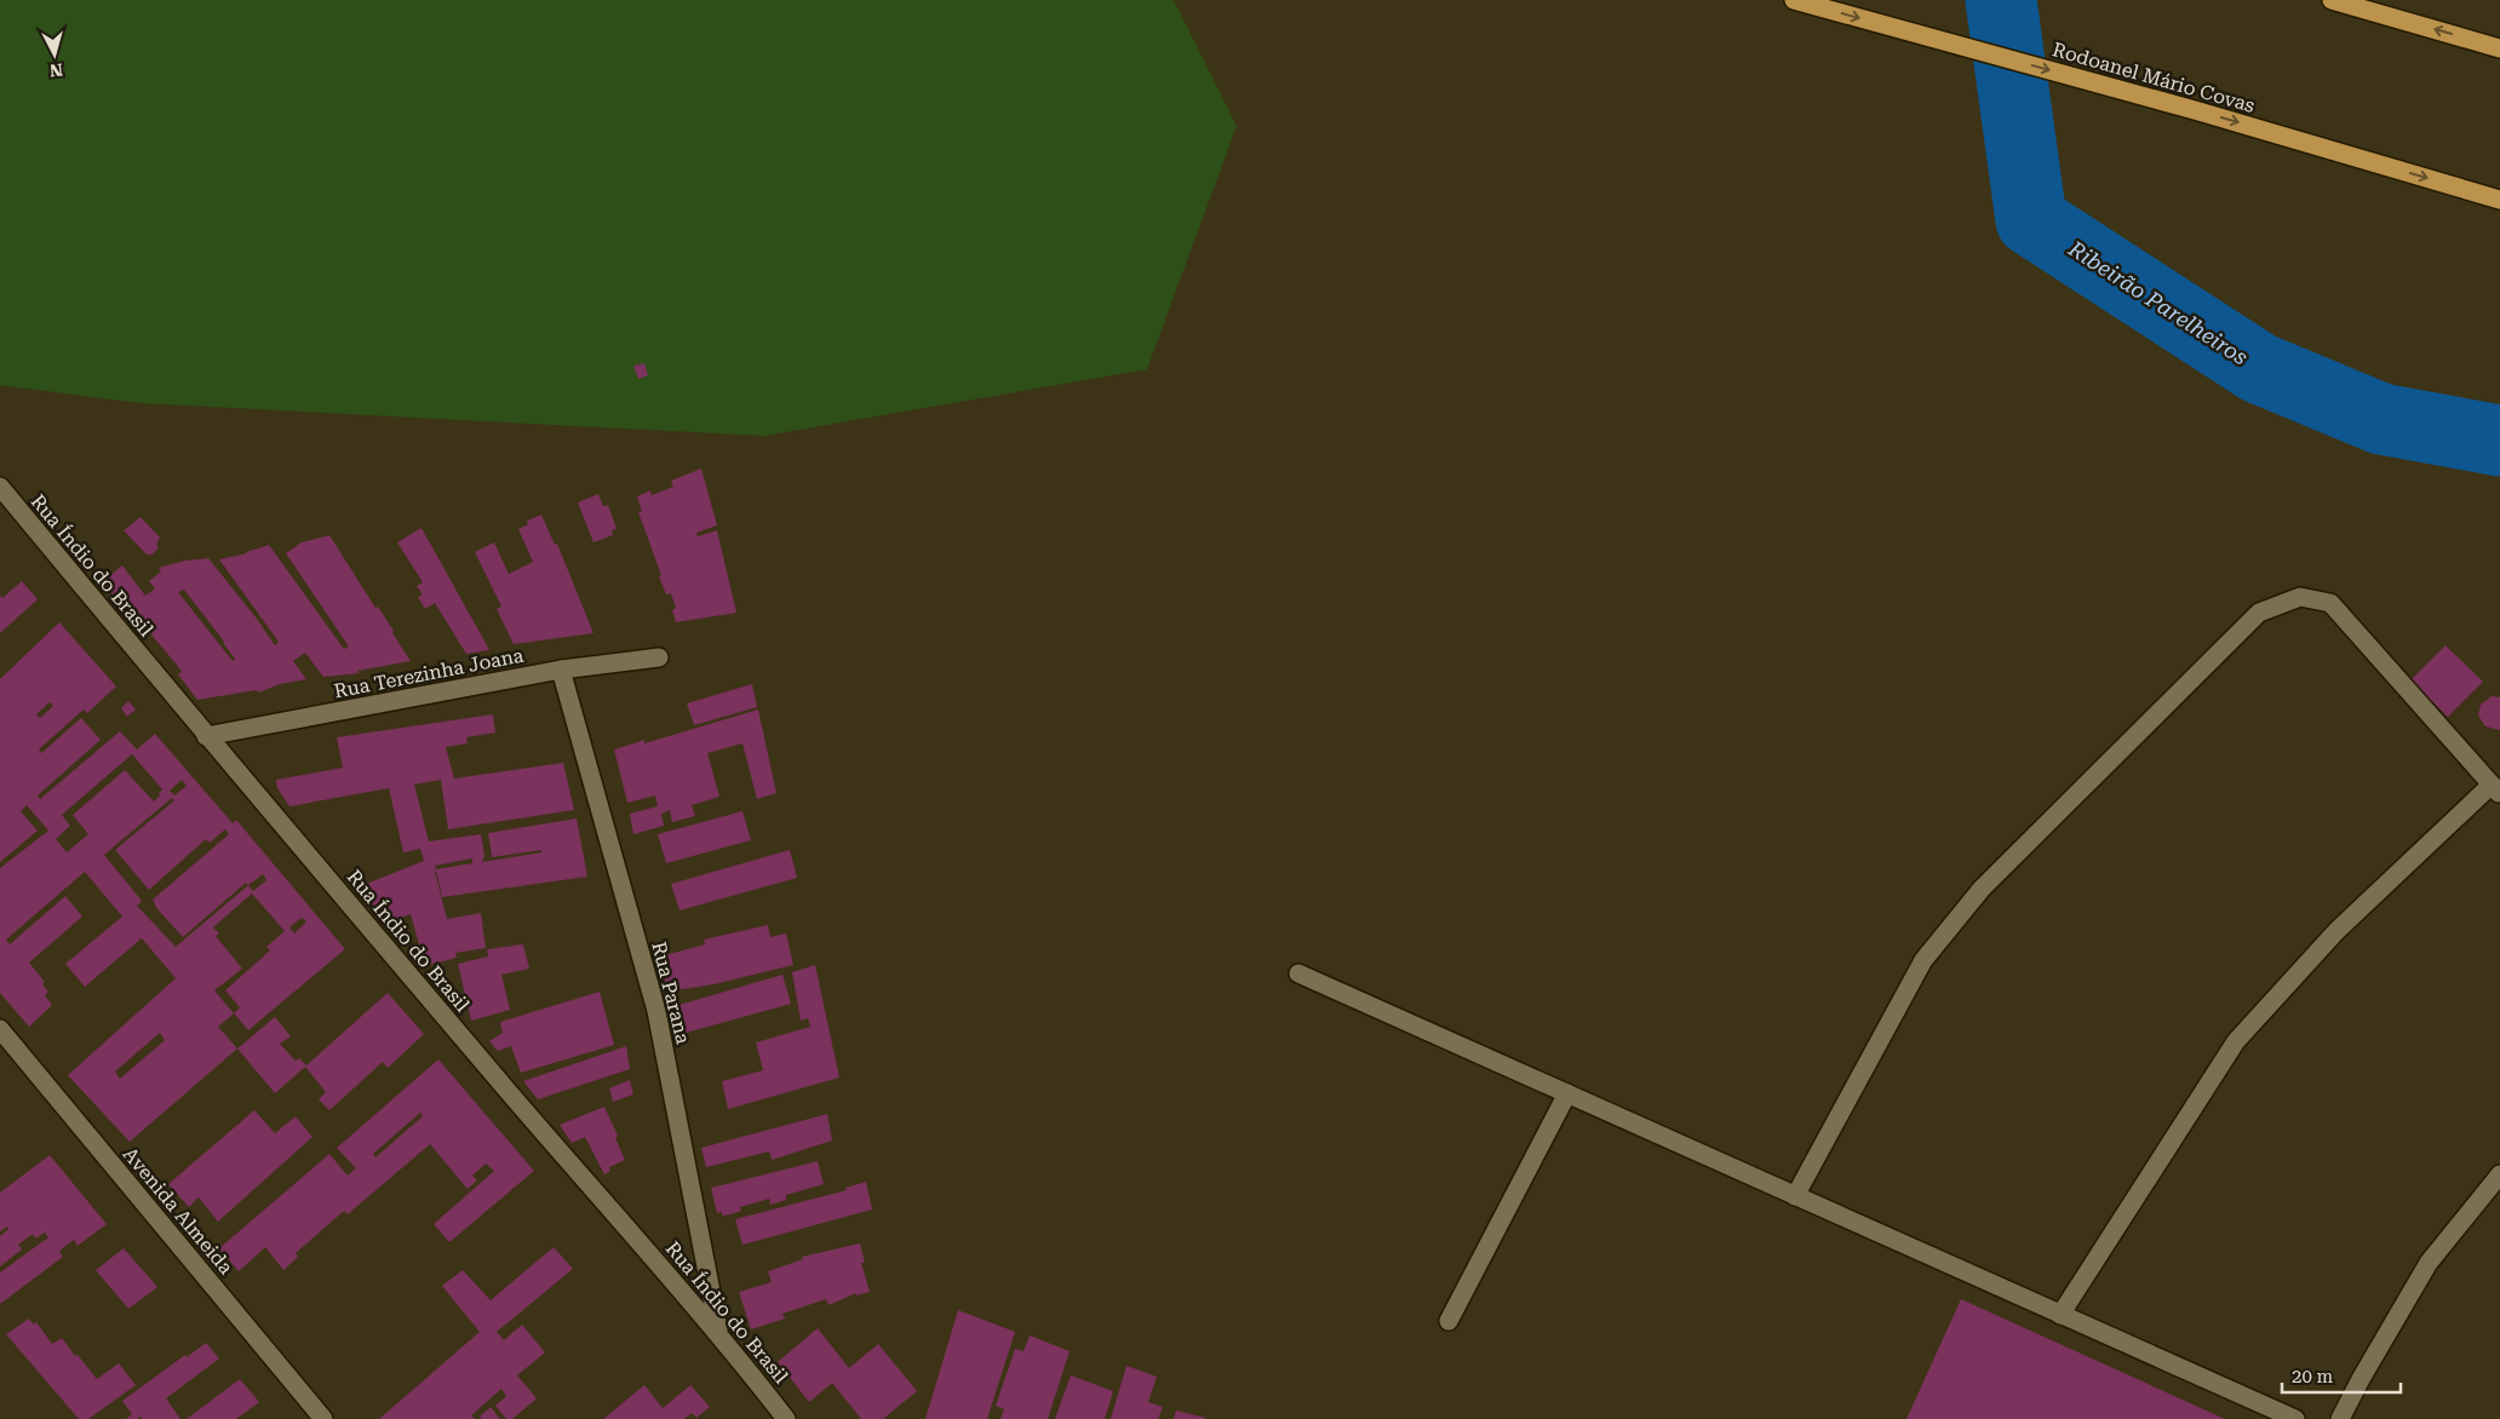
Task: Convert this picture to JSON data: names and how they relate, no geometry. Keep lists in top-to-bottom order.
{
  "streets": {
    "highway": ["Rodoanel Mário Covas"],
    "street": [
      "Rua Índio do Brasil",
      "Rua Terezinha Joana",
      "Rua Parana",
      "Avenida Almeida"
    ]
  },
  "crossings": [
    ["Rua Índio do Brasil", "Rua Terezinha Joana"],
    ["Rua Índio do Brasil", "Rua Parana"],
    ["Rua Terezinha Joana", "Rua Parana"]
  ],
  "one_way": ["Rodoanel Mário Covas"],
  "water": ["Ribeirão Parelheiros"],
  "scale_bar": "20 m",
  "north": "bottom"
}
